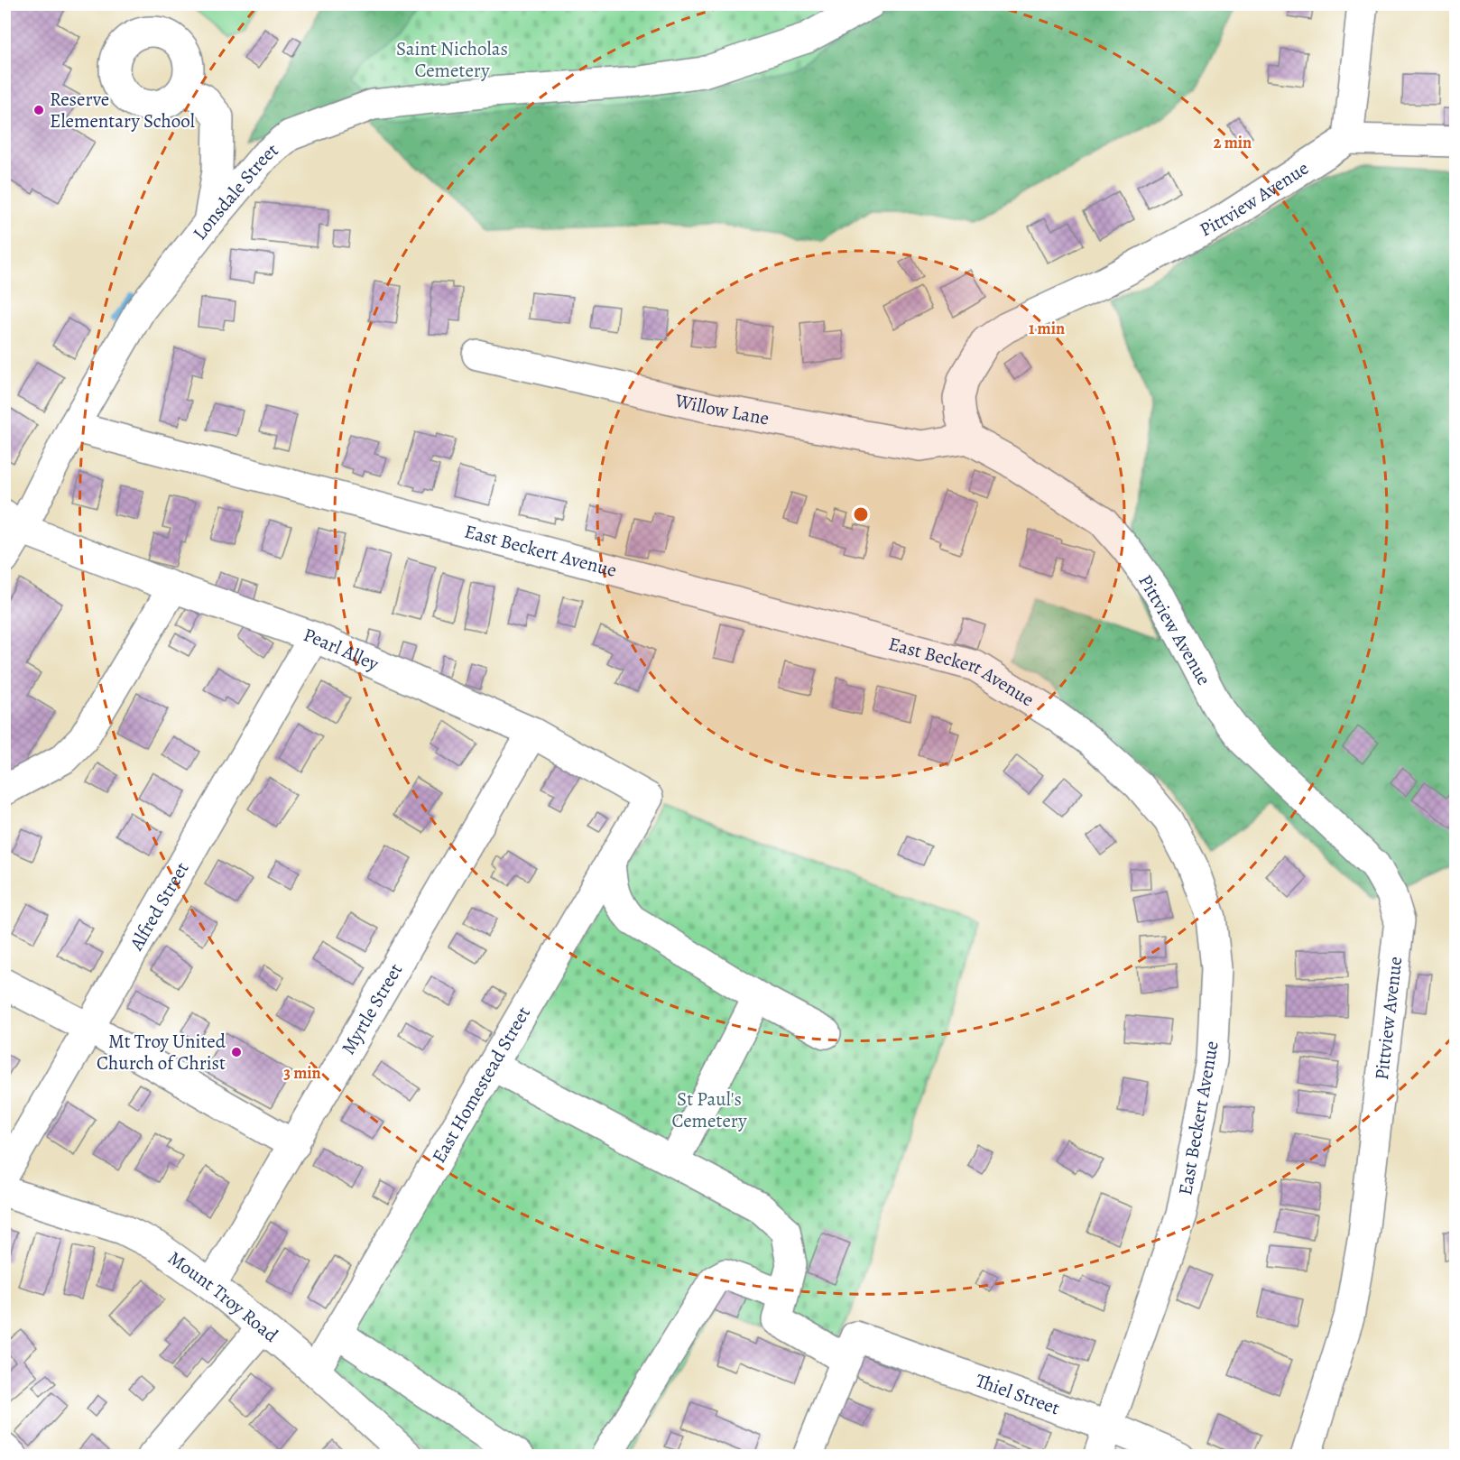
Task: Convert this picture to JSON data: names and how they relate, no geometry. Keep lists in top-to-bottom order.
{
  "streets": {
    "street": [
      "Lonsdale Street",
      "Pittview Avenue",
      "Willow Lane",
      "East Beckert Avenue",
      "Pearl Alley",
      "Alfred Street",
      "Myrtle Street",
      "East Homestead Street",
      "Mount Troy Road",
      "Thiel Street"
    ]
  },
  "crossings": [
    ["Lonsdale Street", "East Beckert Avenue"],
    ["Lonsdale Street", "Pearl Alley"],
    ["Pittview Avenue", "Willow Lane"],
    ["East Beckert Avenue", "Thiel Street"],
    ["Pearl Alley", "Alfred Street"],
    ["Pearl Alley", "Myrtle Street"],
    ["Pearl Alley", "East Homestead Street"],
    ["Myrtle Street", "Mount Troy Road"],
    ["East Homestead Street", "Mount Troy Road"]
  ],
  "parks": ["Saint Nicholas Cemetery", "St Paul's Cemetery"],
  "places": ["Reserve Elementary School", "Mt Troy United Church of Christ"],
  "rings": ["2 min", "1 min", "3 min"]
}
